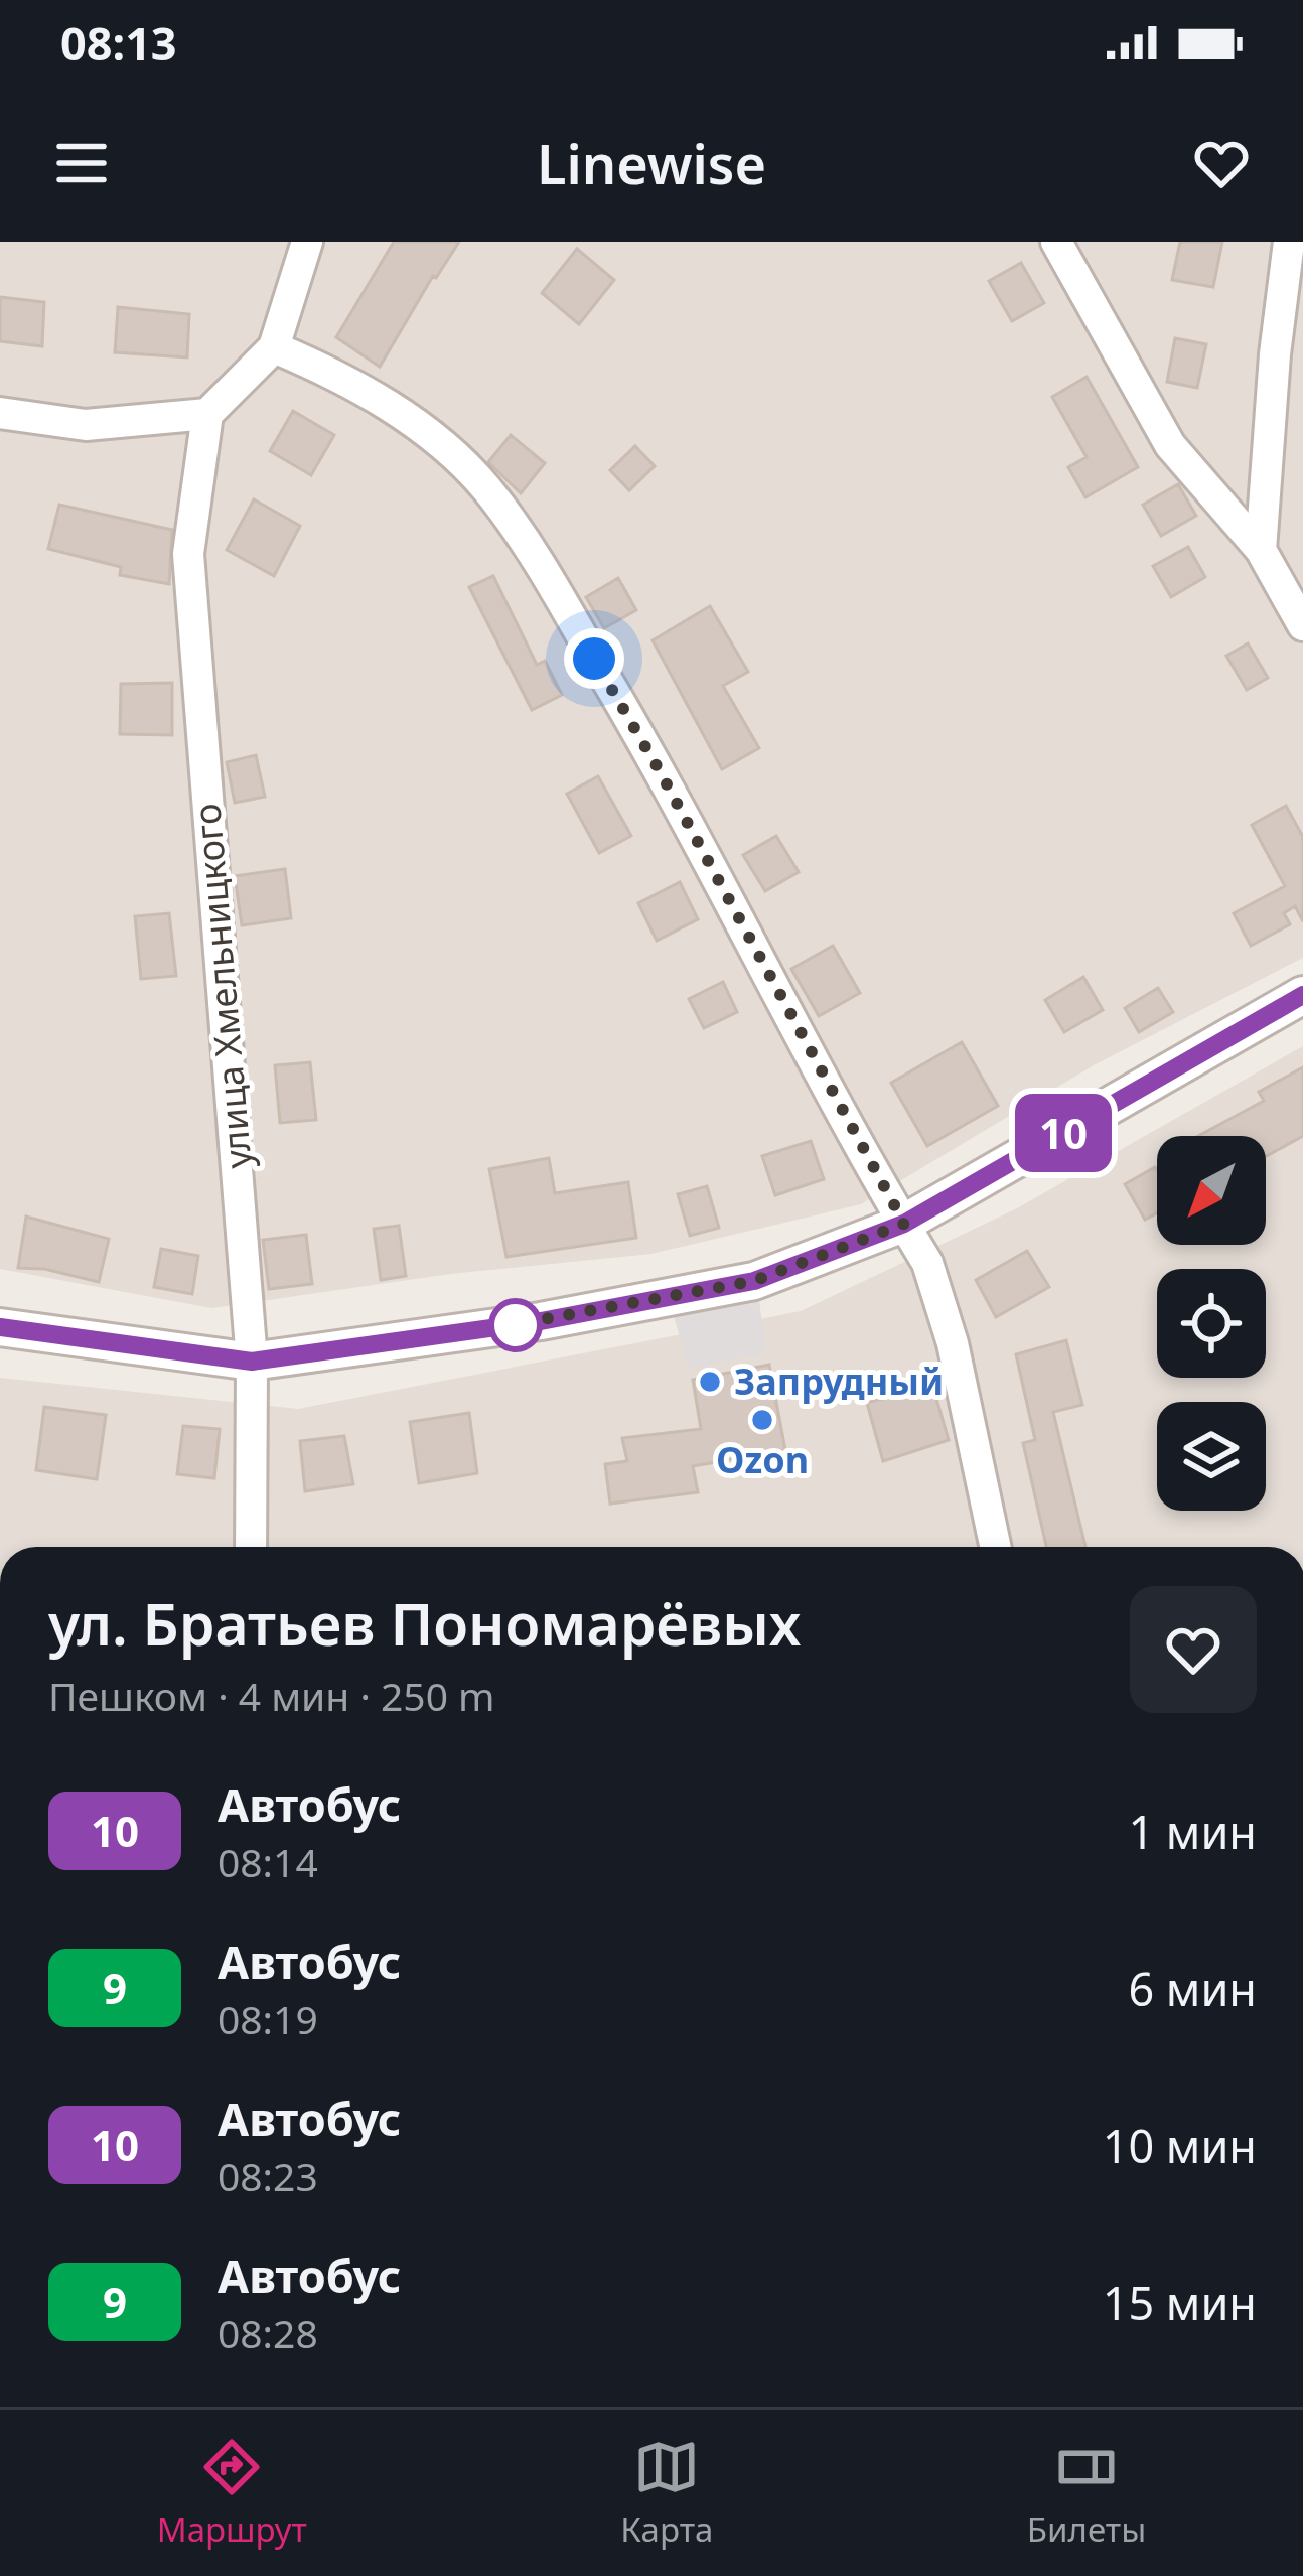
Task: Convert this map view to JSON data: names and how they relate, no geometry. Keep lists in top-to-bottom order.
{
  "streets": {
    "street": ["улица Хмельницкого"]
  },
  "places": ["Запрудный", "Ozon"],
  "lines": ["bus line 10"],
  "north": "bottom left",
  "page": {
    "status": "08:13",
    "header": "Linewise",
    "on_map": "10",
    "heading": ["ул. Братьев Пономарёвых", "Пешком · 4 мин · 250 m"],
    "list": [
      {
        "mark": "10",
        "name": "Автобус",
        "note": "08:14",
        "value": "1 мин"
      },
      {
        "mark": "9",
        "name": "Автобус",
        "note": "08:19",
        "value": "6 мин"
      },
      {
        "mark": "10",
        "name": "Автобус",
        "note": "08:23",
        "value": "10 мин"
      },
      {
        "mark": "9",
        "name": "Автобус",
        "note": "08:28",
        "value": "15 мин"
      }
    ],
    "tabs": ["Маршрут", "Карта", "Билеты"]
  }
}
